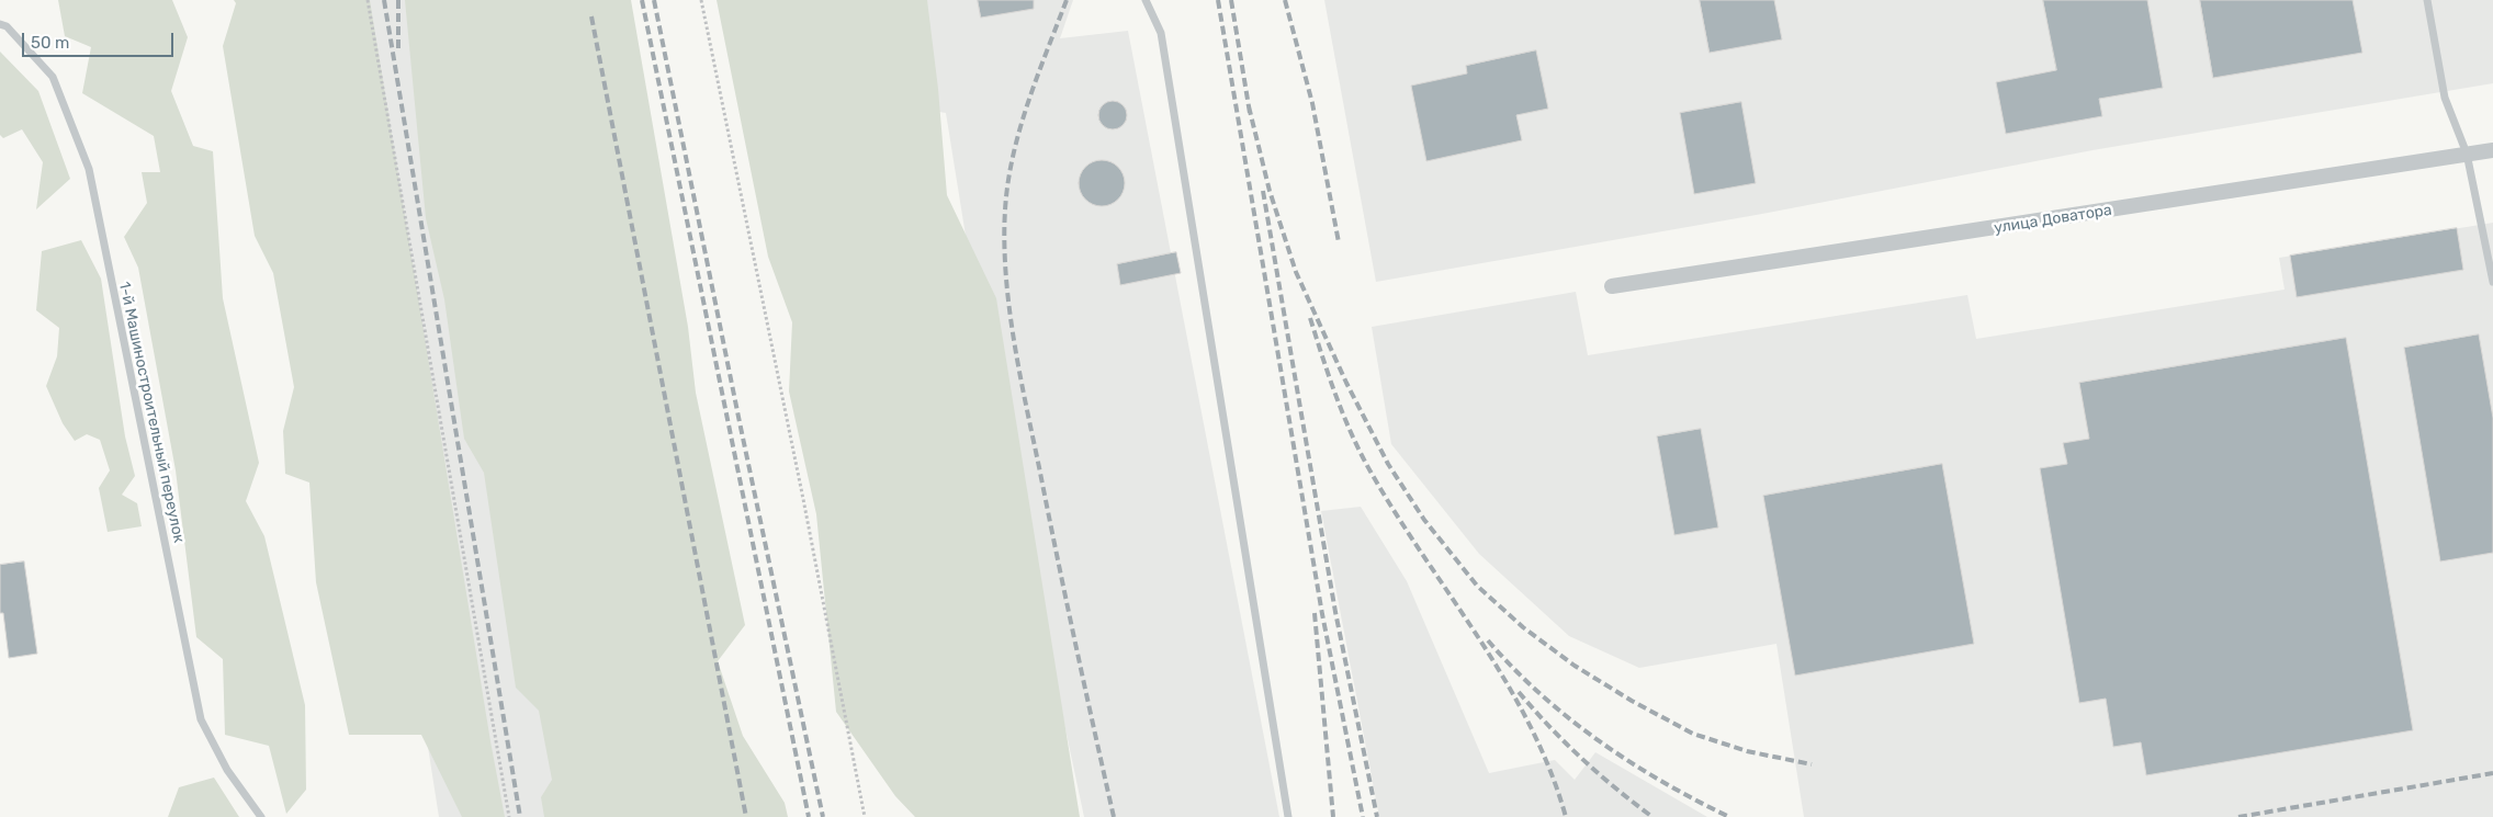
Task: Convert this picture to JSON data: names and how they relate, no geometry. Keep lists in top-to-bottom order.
{
  "streets": {
    "street": ["улица Доватора"],
    "lane": ["1-й Машиностроительный переулок"]
  },
  "scale_bar": "50 m"
}
